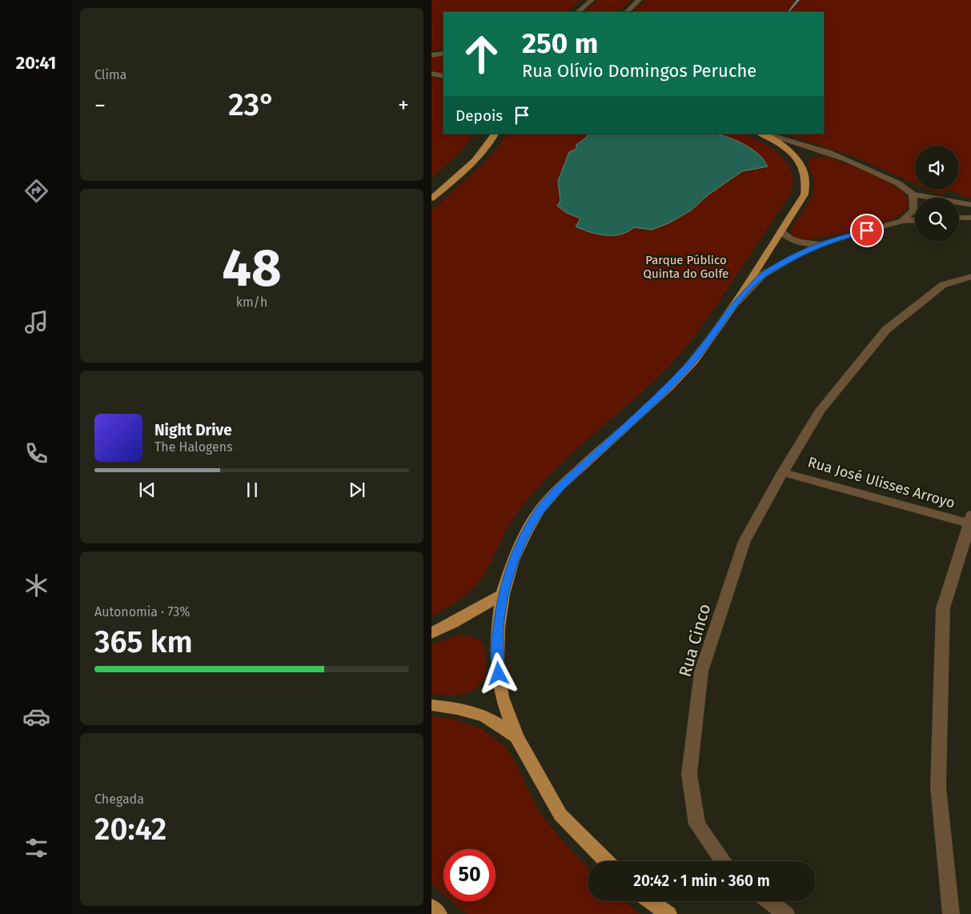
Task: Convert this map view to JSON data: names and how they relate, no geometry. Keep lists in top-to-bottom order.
{
  "streets": {
    "street": ["Rua José Ulisses Arroyo", "Rua Cinco"]
  },
  "crossings": [
    ["Rua José Ulisses Arroyo", "Rua Cinco"]
  ],
  "parks": ["Parque Público Quinta do Golfe"],
  "page": {
    "tabs": "20:41",
    "tile": [
      "Clima",
      ["48", "km/h"],
      ["Autonomia · 73%", "365 km"],
      ["Chegada", "20:42"]
    ],
    "turn": ["250 m", "Rua Olívio Domingos Peruche"],
    "heat": ["−", "23°", "+"],
    "then": "Depois",
    "song": ["Night Drive", "The Halogens"],
    "limit": "50",
    "trip": "20:42 · 1 min · 360 m"
  }
}
